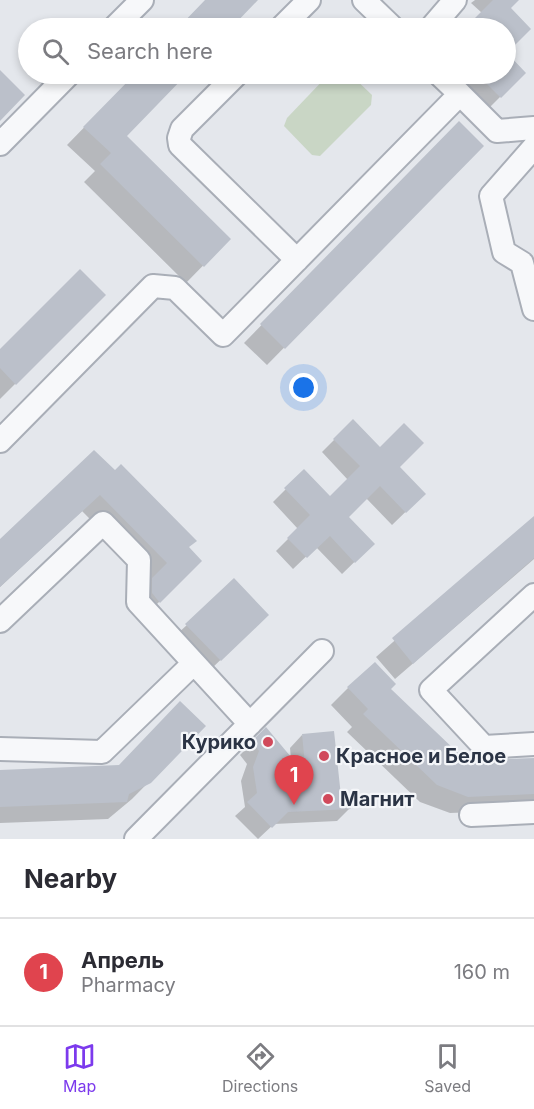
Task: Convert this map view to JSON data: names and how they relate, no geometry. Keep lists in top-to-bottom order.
{
  "places": ["Курико", "Красное и Белое", "Магнит"],
  "page": {
    "search": "Search here",
    "pins": "1",
    "heading": "Nearby",
    "list": [
      {
        "mark": "1",
        "name": "Апрель",
        "note": "Pharmacy",
        "value": "160 m"
      }
    ],
    "nav": ["Map", "Directions", "Saved"]
  }
}
